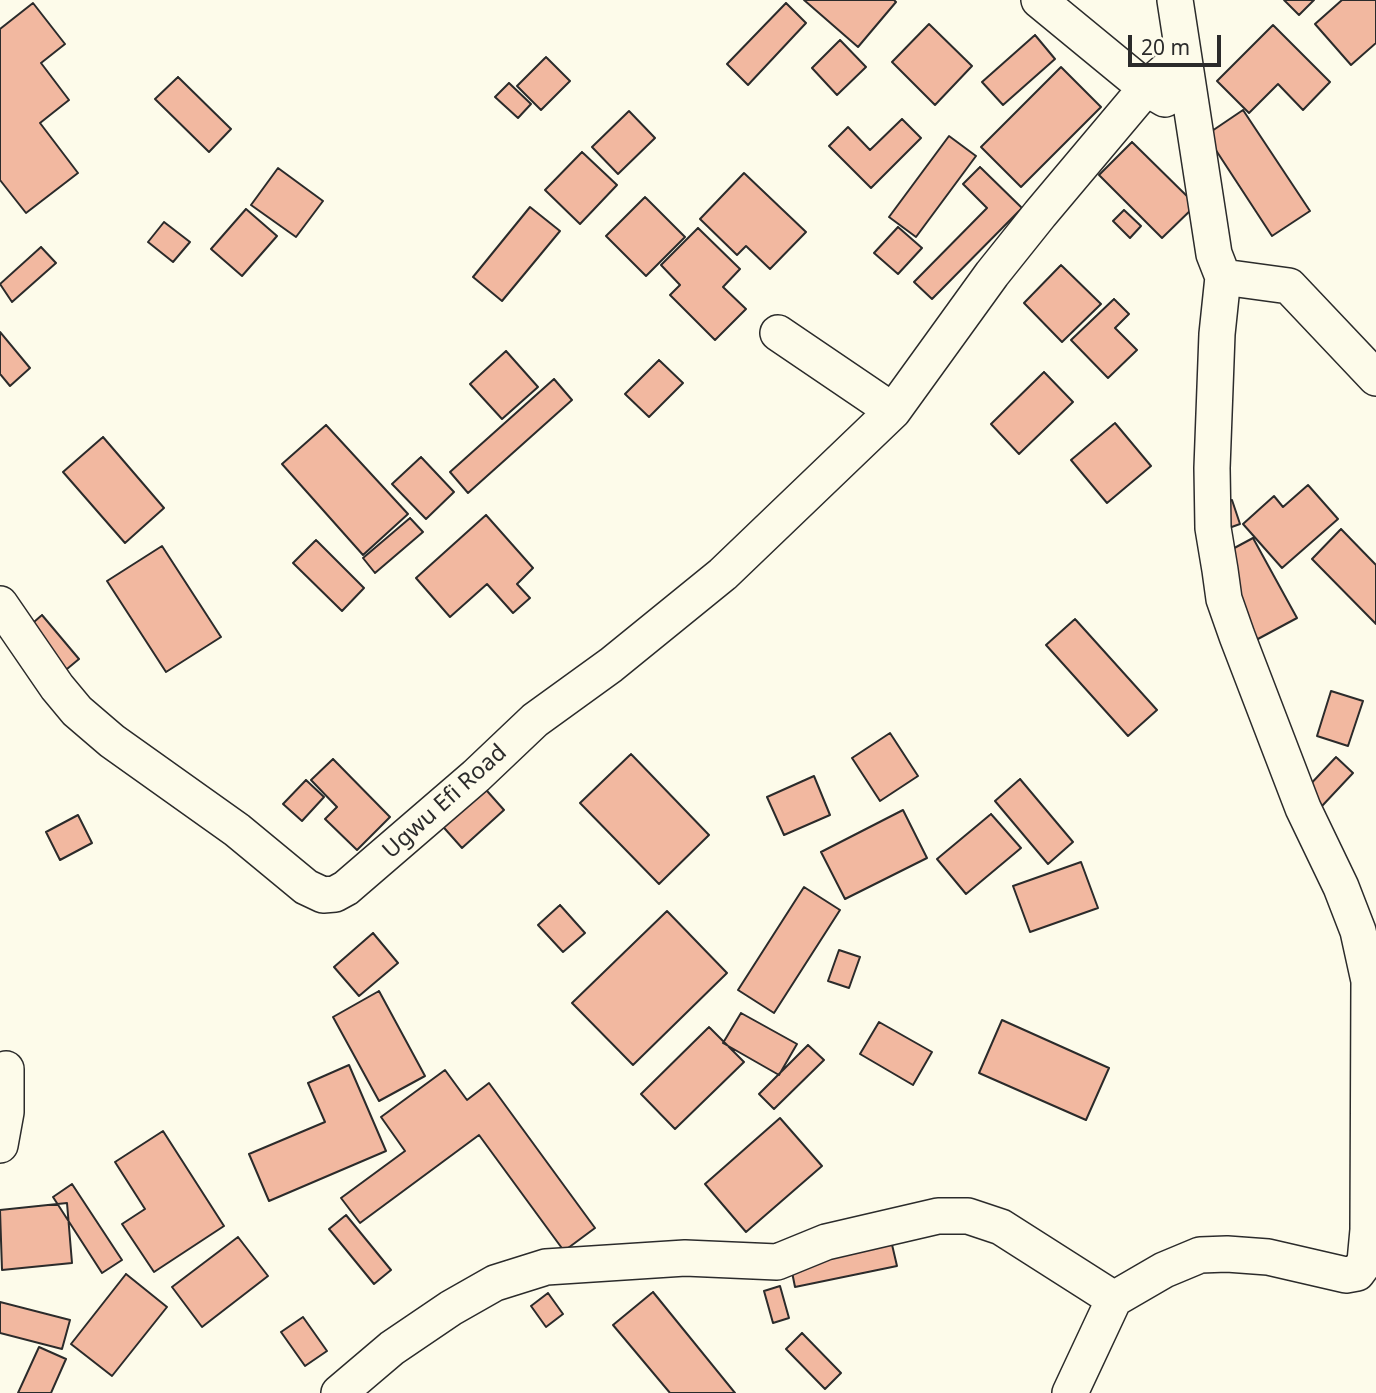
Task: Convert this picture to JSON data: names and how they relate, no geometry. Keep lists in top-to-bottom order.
{
  "streets": {
    "street": ["Ugwu Efi Road"]
  },
  "scale_bar": "20 m"
}
